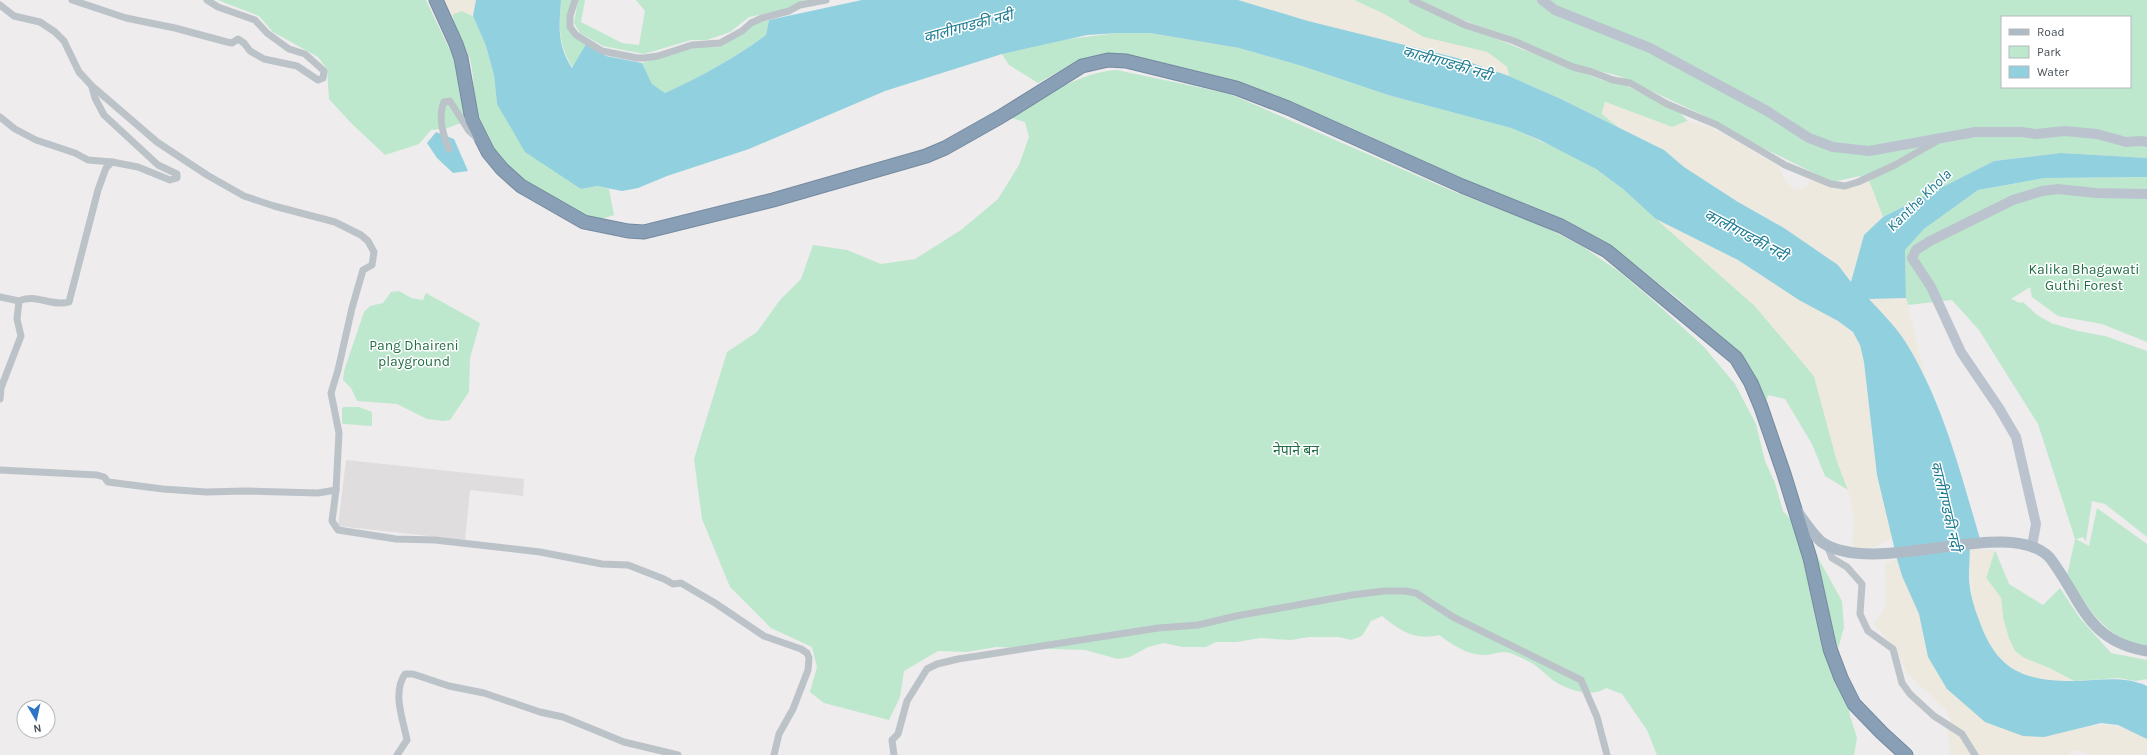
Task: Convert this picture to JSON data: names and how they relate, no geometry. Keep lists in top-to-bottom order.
{
  "water": ["कालीगण्डकी नदी", "Kanthe Khola"],
  "parks": ["Kalika Bhagawati Guthi Forest", "Pang Dhaireni playground", "नेपाने बन"],
  "legend": ["Road", "Park", "Water"],
  "north": "bottom"
}
